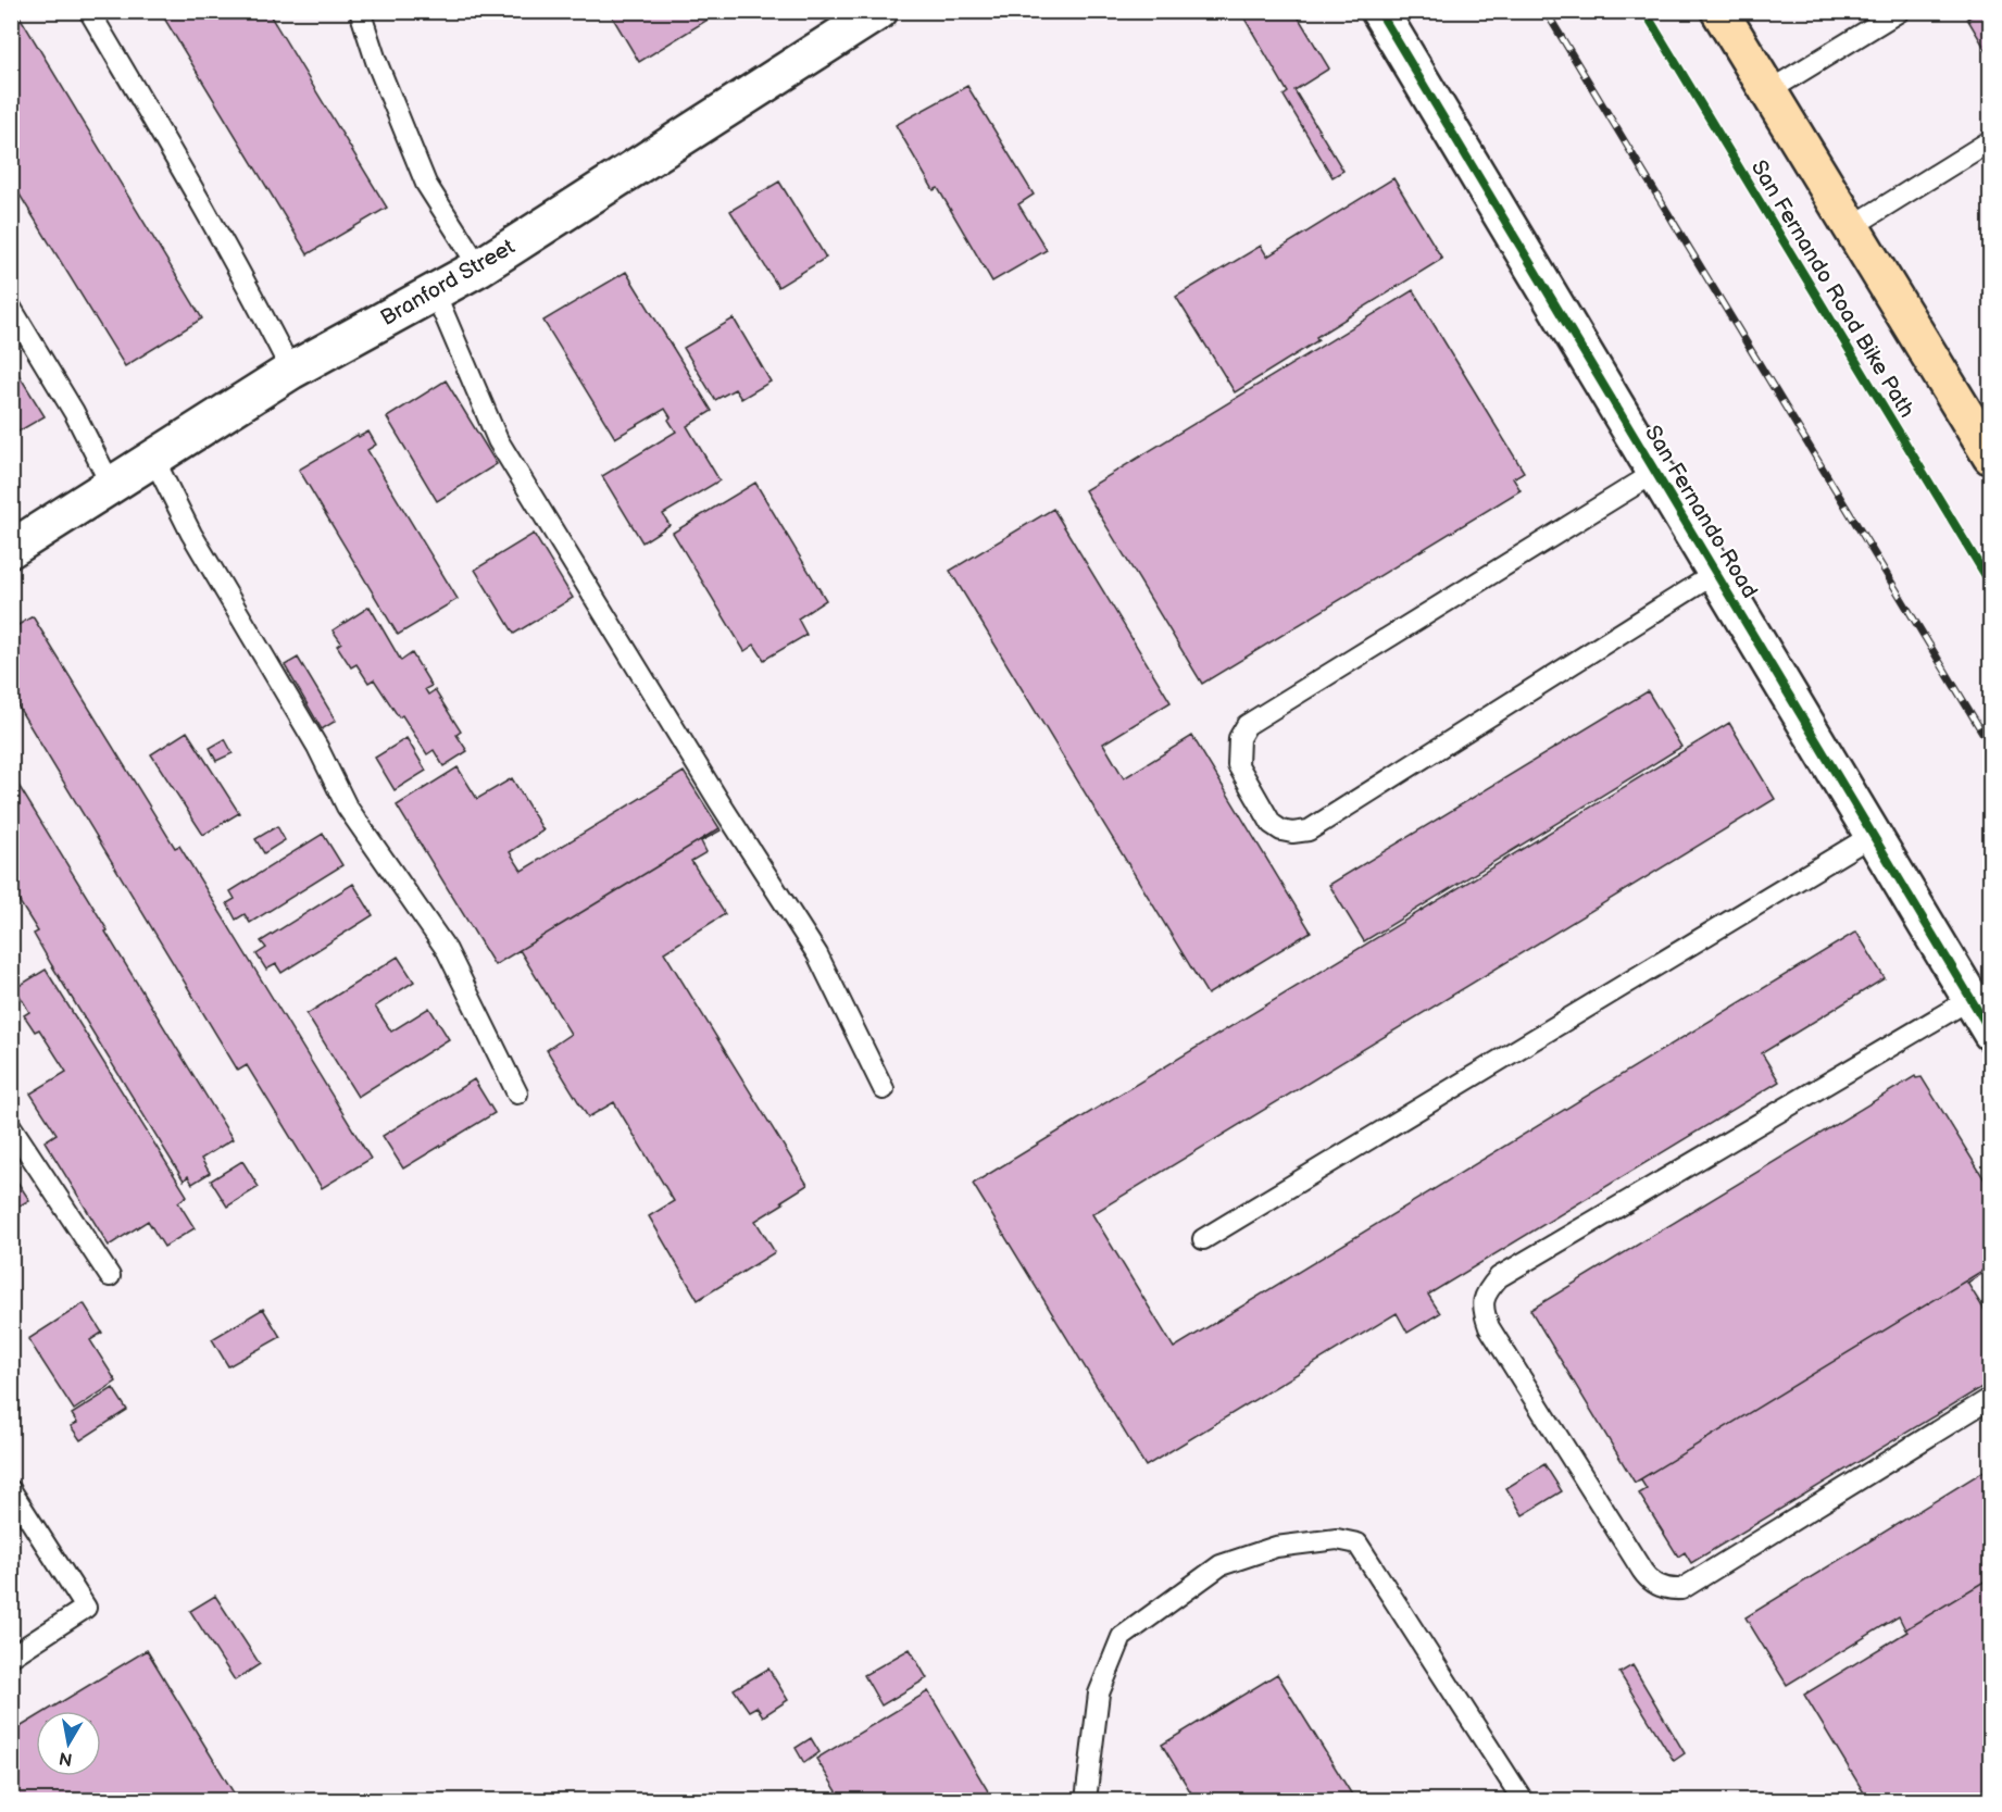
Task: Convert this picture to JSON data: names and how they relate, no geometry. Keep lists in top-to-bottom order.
{
  "streets": {
    "street": ["Branford Street", "San Fernando Road"],
    "cycle path": ["San Fernando Road Bike Path"]
  },
  "north": "bottom"
}
